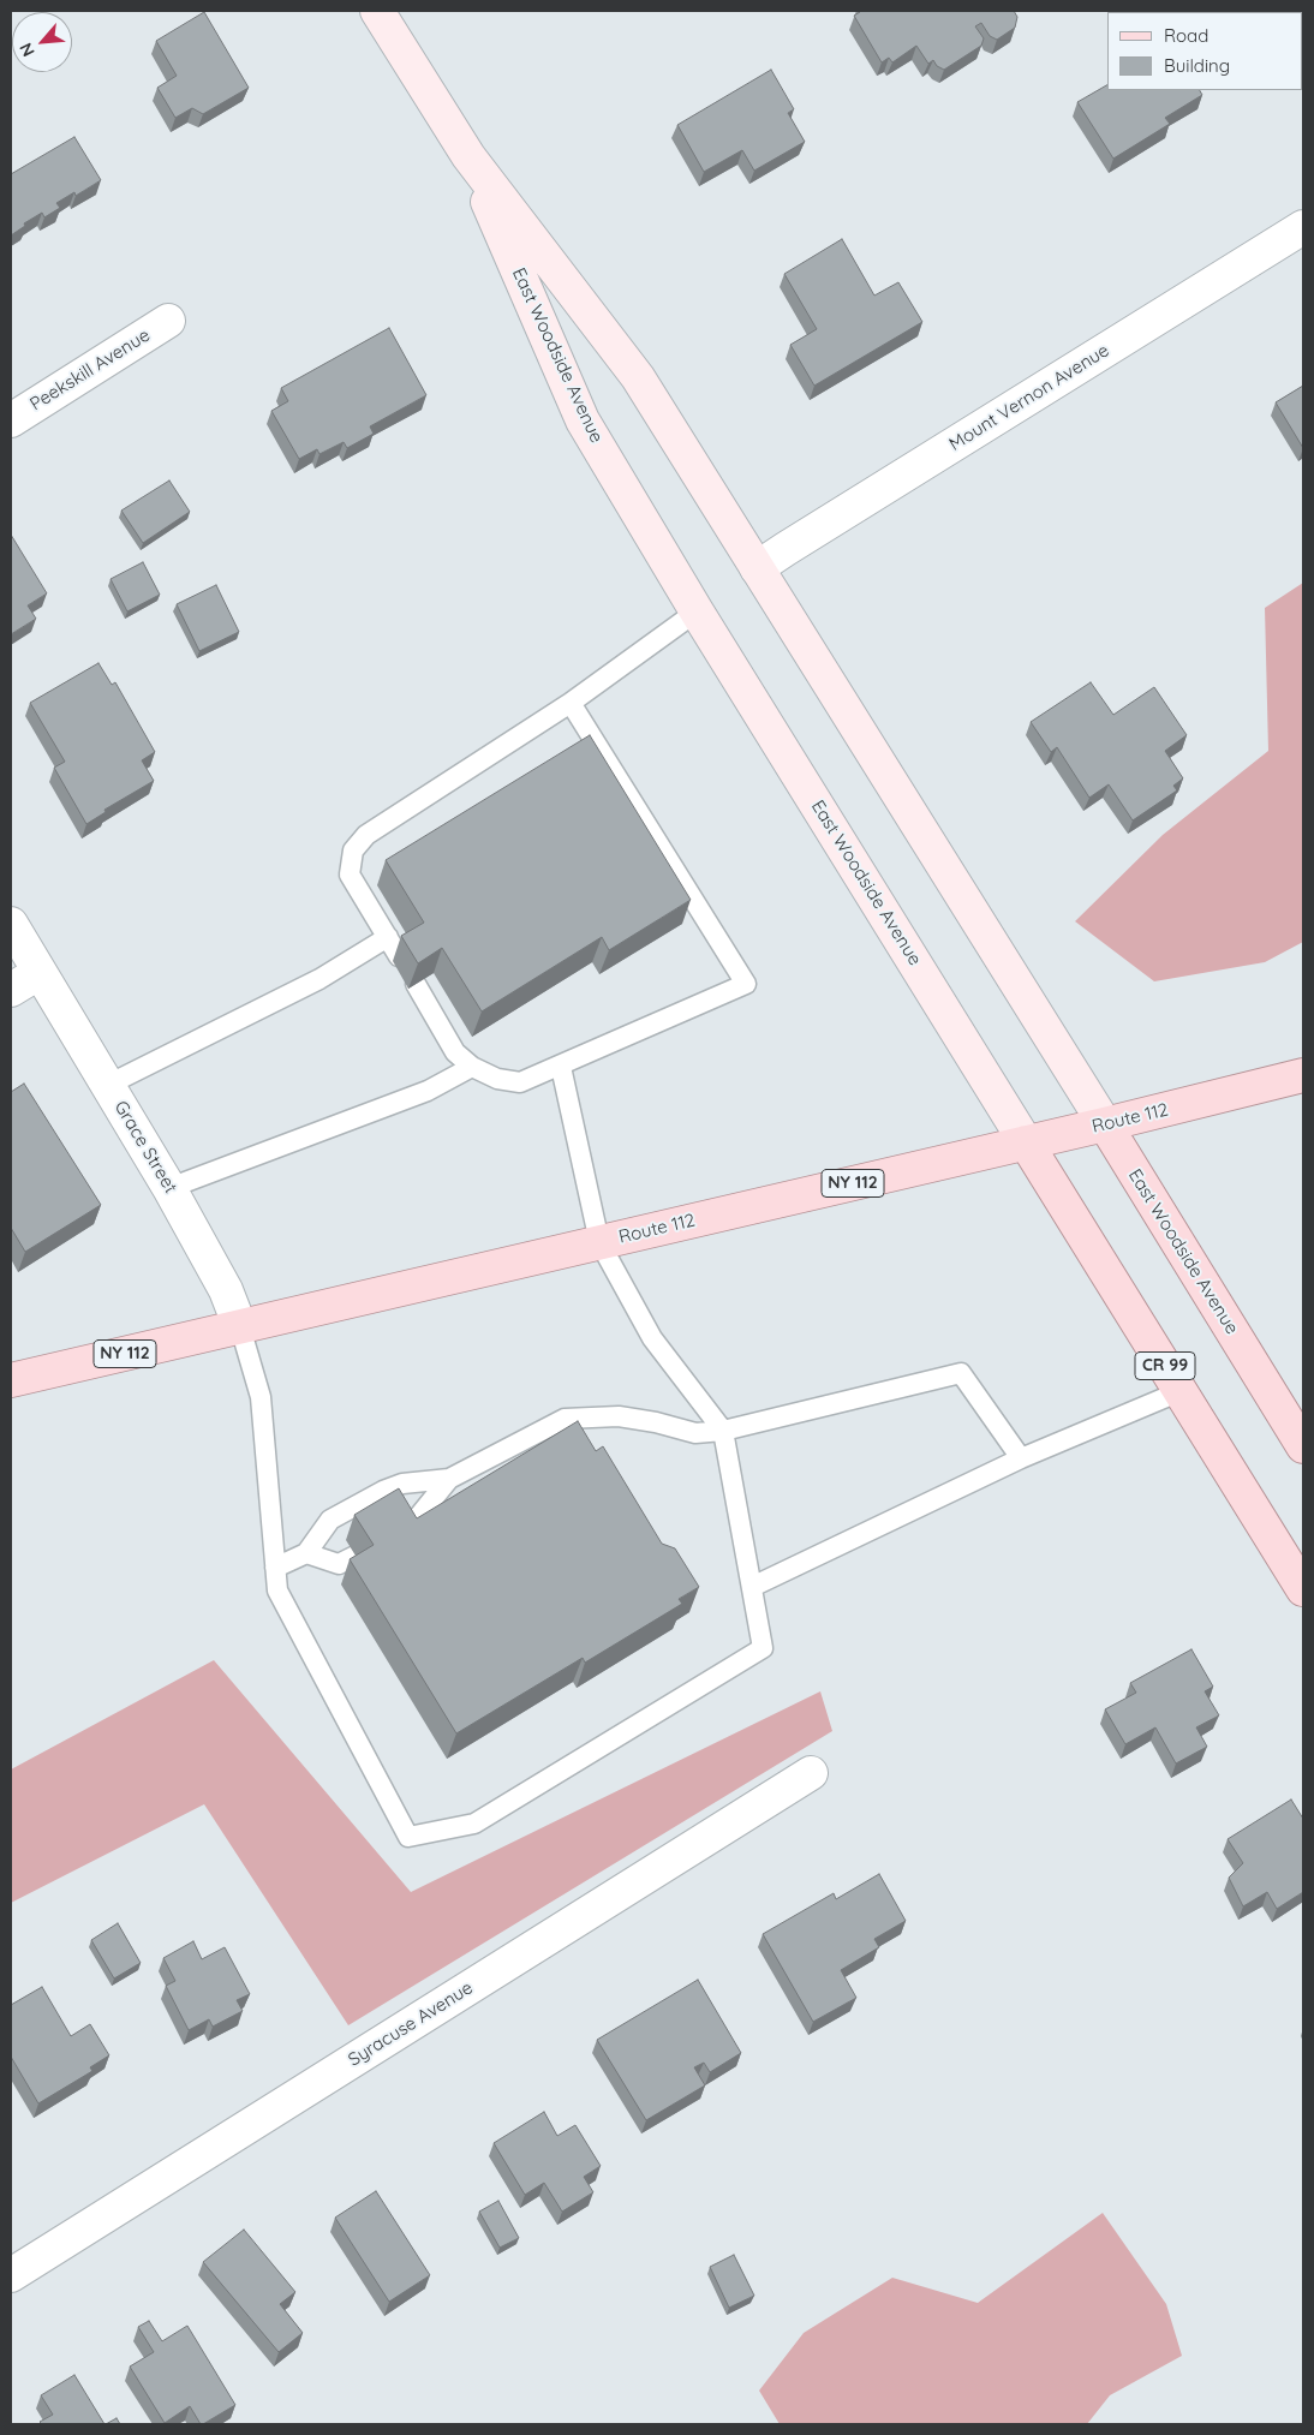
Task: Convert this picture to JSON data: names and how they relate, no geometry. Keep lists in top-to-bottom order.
{
  "streets": {
    "main road": [
      "East Woodside Avenue",
      "Route 112",
      "NY 112",
      "CR 99"
    ],
    "street": [
      "Peekskill Avenue",
      "Mount Vernon Avenue",
      "Grace Street",
      "Syracuse Avenue"
    ]
  },
  "crossings": [
    ["East Woodside Avenue", "Mount Vernon Avenue"],
    ["East Woodside Avenue", "Route 112"],
    ["Route 112", "Grace Street"]
  ],
  "legend": ["Road", "Building"],
  "north": "bottom left"
}
